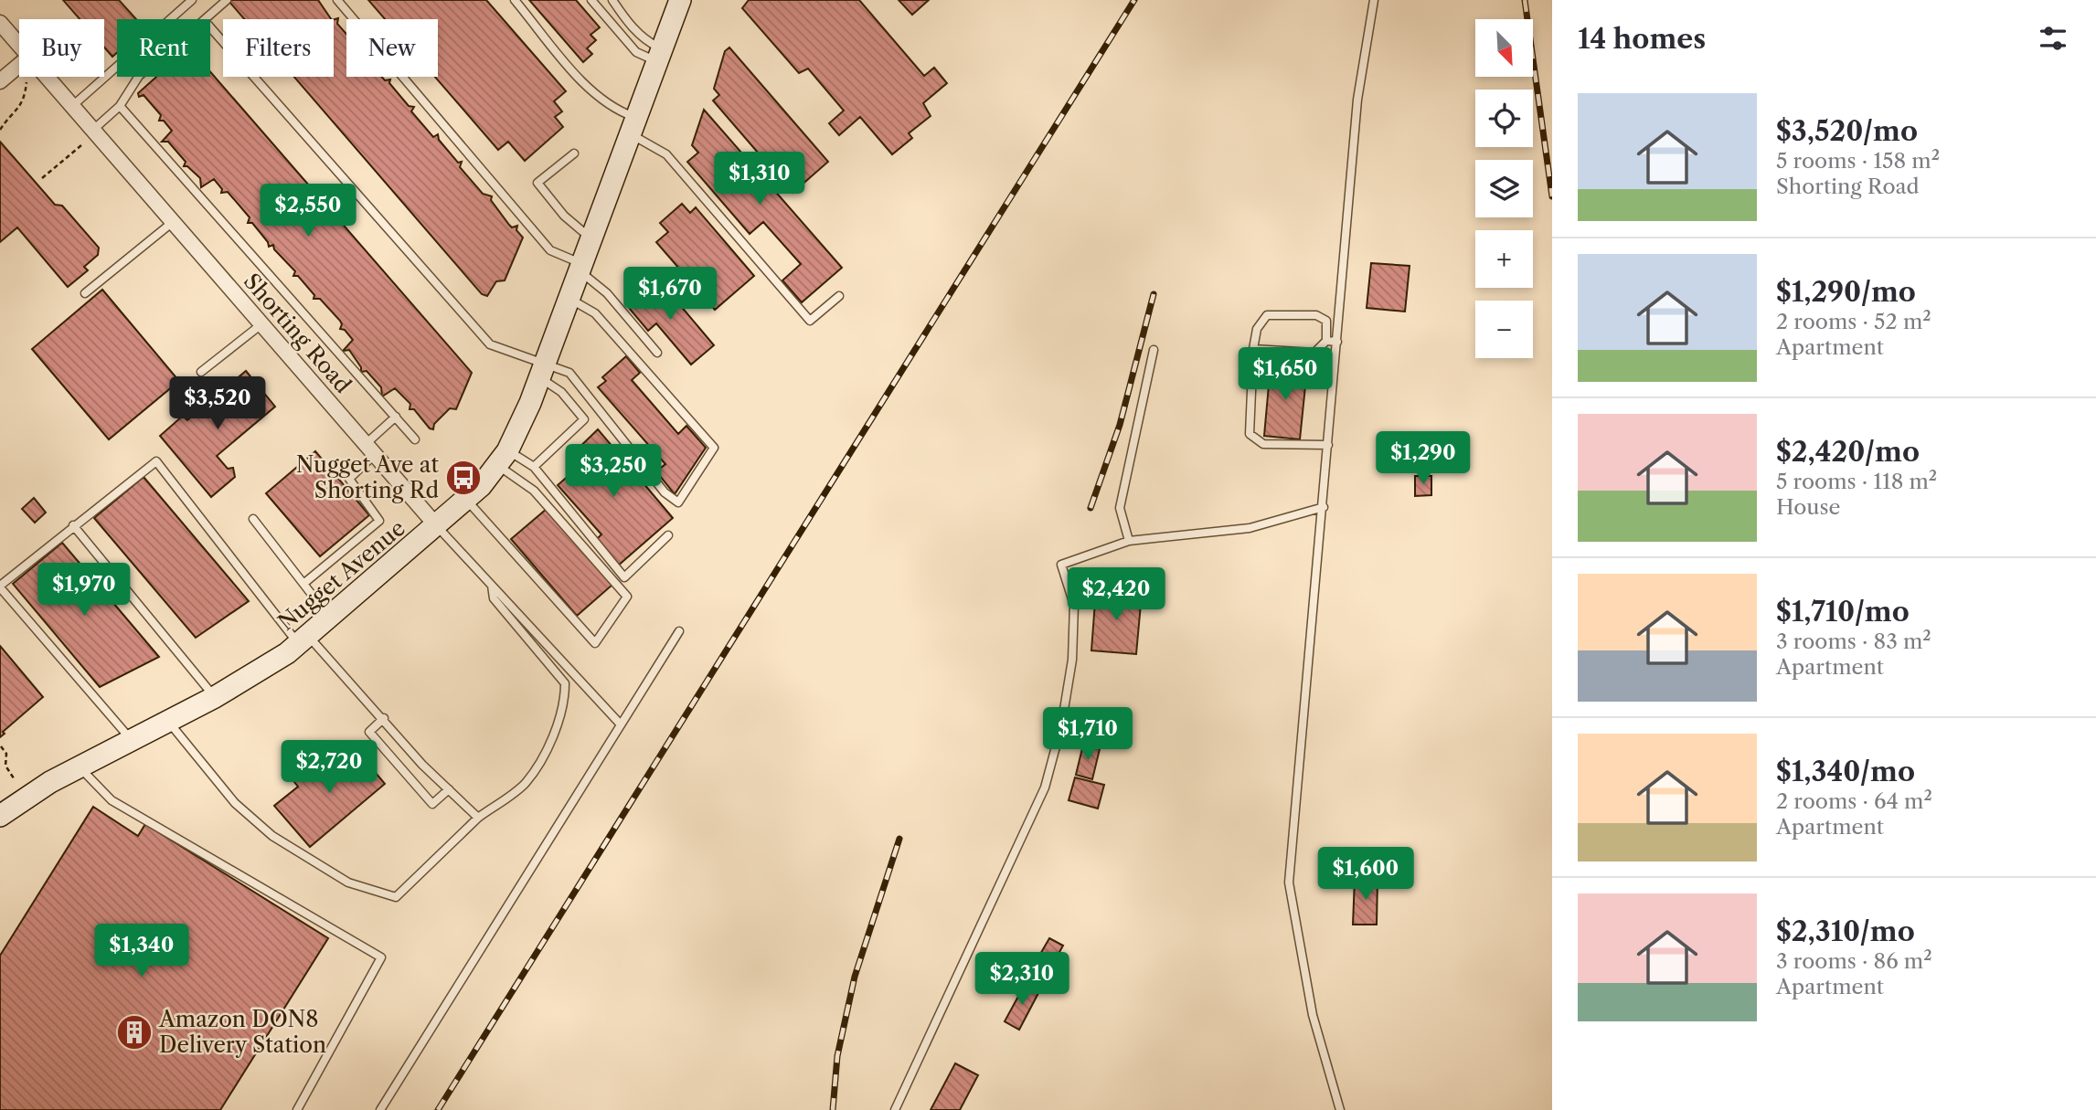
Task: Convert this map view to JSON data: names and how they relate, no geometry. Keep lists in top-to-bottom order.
{
  "streets": {
    "street": ["Shorting Road", "Nugget Avenue"]
  },
  "crossings": [
    ["Shorting Road", "Nugget Avenue"]
  ],
  "places": {
    "bus stop": ["Nugget Ave at Shorting Rd"],
    "building": ["Amazon DON8 Delivery Station"]
  },
  "north": "bottom right",
  "page": {
    "heading": "14 homes",
    "map_buttons": ["+", "−"],
    "chip": [
      "Buy",
      "Rent",
      "Filters",
      "New"
    ],
    "list": [
      {
        "name": "$3,520/mo",
        "note": "5 rooms · 158 m² · Shorting Road"
      },
      {
        "name": "$1,290/mo",
        "note": "2 rooms · 52 m² · Apartment"
      },
      {
        "name": "$2,420/mo",
        "note": "5 rooms · 118 m² · House"
      },
      {
        "name": "$1,710/mo",
        "note": "3 rooms · 83 m² · Apartment"
      },
      {
        "name": "$1,340/mo",
        "note": "2 rooms · 64 m² · Apartment"
      },
      {
        "name": "$2,310/mo",
        "note": "3 rooms · 86 m² · Apartment"
      }
    ],
    "price": [
      "$1,310",
      "$2,550",
      "$1,670",
      "$1,650",
      "$3,520",
      "$1,290",
      "$3,250",
      "$1,970",
      "$2,420",
      "$1,710",
      "$2,720",
      "$1,600",
      "$1,340",
      "$2,310"
    ]
  }
}
